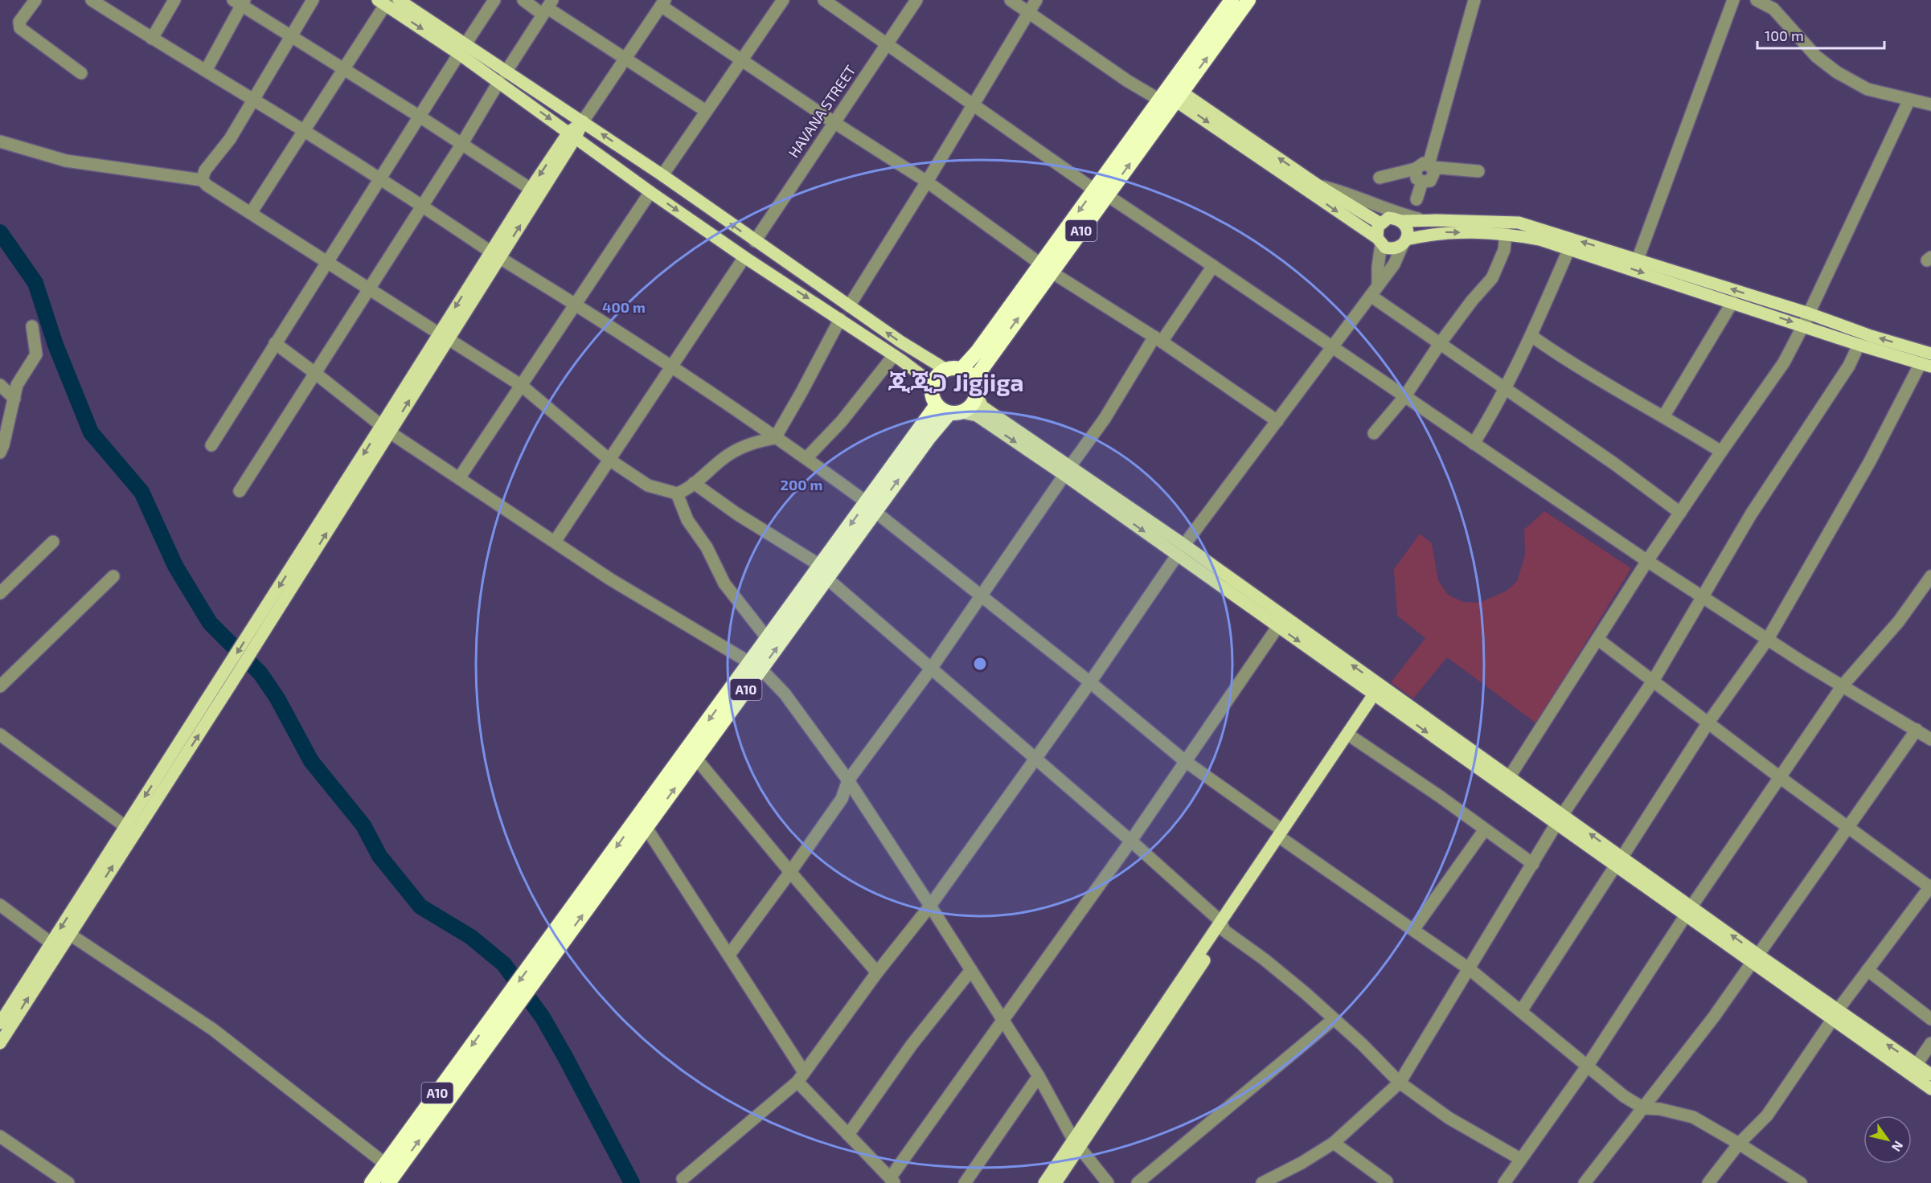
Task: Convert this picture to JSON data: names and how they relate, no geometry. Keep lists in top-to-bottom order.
{
  "streets": {
    "highway": ["A10"],
    "street": ["HAVANA STREET"]
  },
  "districts": ["ጂጂጋ Jigjiga"],
  "scale_bar": "100 m",
  "north": "bottom right",
  "rings": ["400 m", "200 m"]
}
